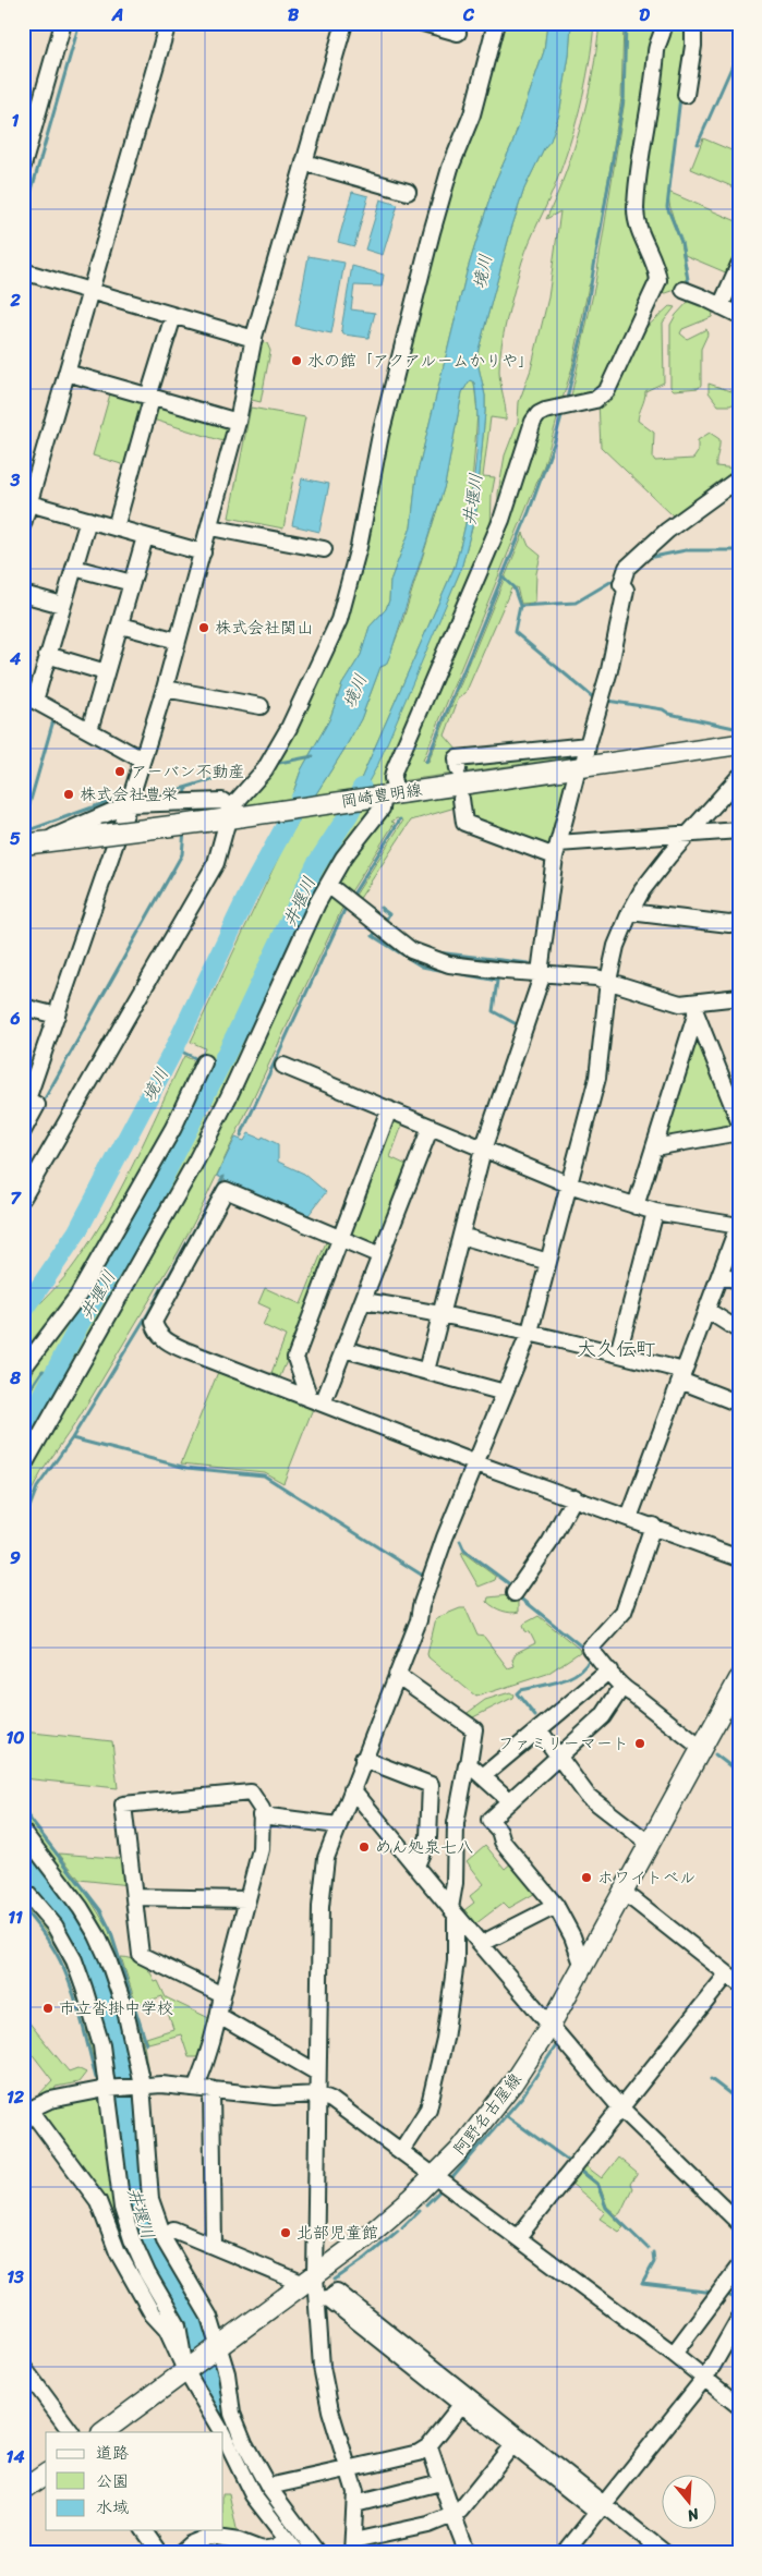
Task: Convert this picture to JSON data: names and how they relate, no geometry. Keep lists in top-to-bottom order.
{
  "streets": {
    "main road": ["岡崎豊明線", "阿野名古屋線"]
  },
  "districts": ["大久伝町"],
  "water": ["境川", "井堰川"],
  "places": [
    "水の館「アクアルームかりや」",
    "株式会社関山",
    "アーバン不動産",
    "株式会社豊栄",
    "ファミリーマート",
    "めん処泉七八",
    "ホワイトベル",
    "市立沓掛中学校",
    "北部児童館"
  ],
  "legend": ["道路", "公園", "水域"],
  "north": "bottom",
  "grid": {
    "columns": [
      "A",
      "B",
      "C",
      "D"
    ],
    "rows": [
      "1",
      "2",
      "3",
      "4",
      "5",
      "6",
      "7",
      "8",
      "9",
      "10",
      "11",
      "12",
      "13",
      "14"
    ]
  }
}
